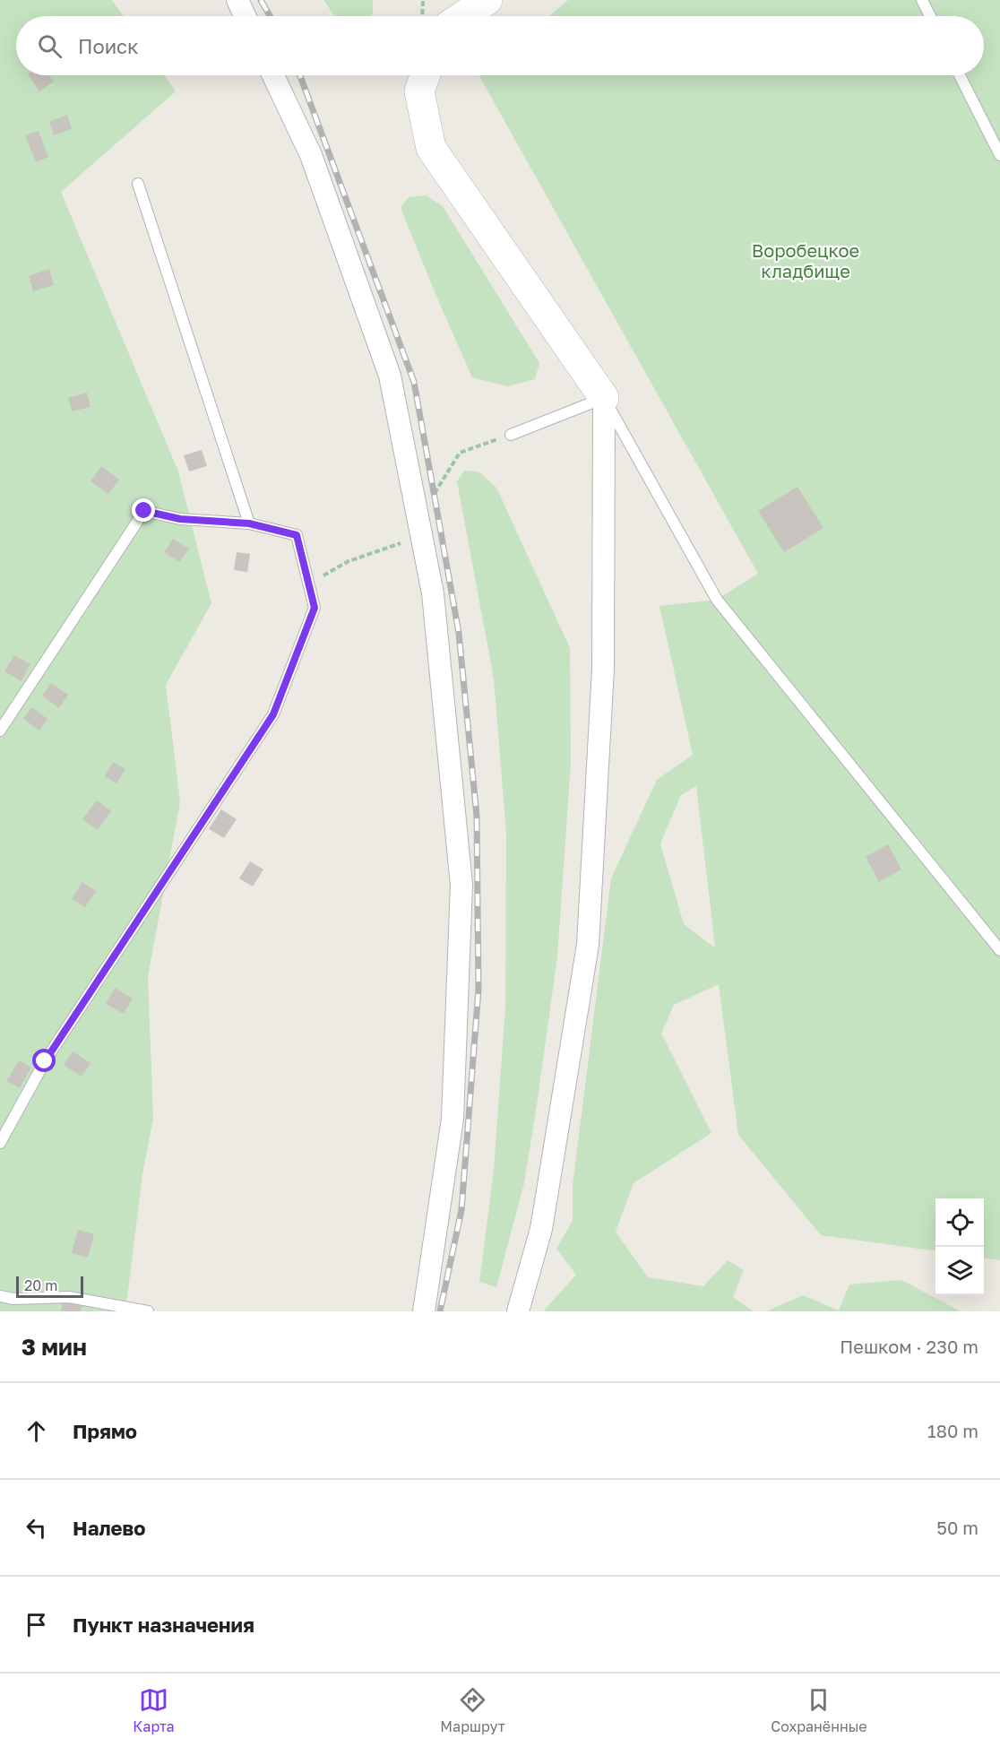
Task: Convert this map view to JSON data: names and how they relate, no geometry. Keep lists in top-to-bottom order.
{
  "parks": ["Воробецкое кладбище"],
  "scale_bar": "20 m",
  "page": {
    "search": "Поиск",
    "scale": "20 m",
    "heading": ["3 мин", "Пешком · 230 m"],
    "list": [
      ["Прямо", "180 m"],
      ["Налево", "50 m"],
      "Пункт назначения"
    ],
    "nav": ["Карта", "Маршрут", "Сохранённые"]
  }
}
